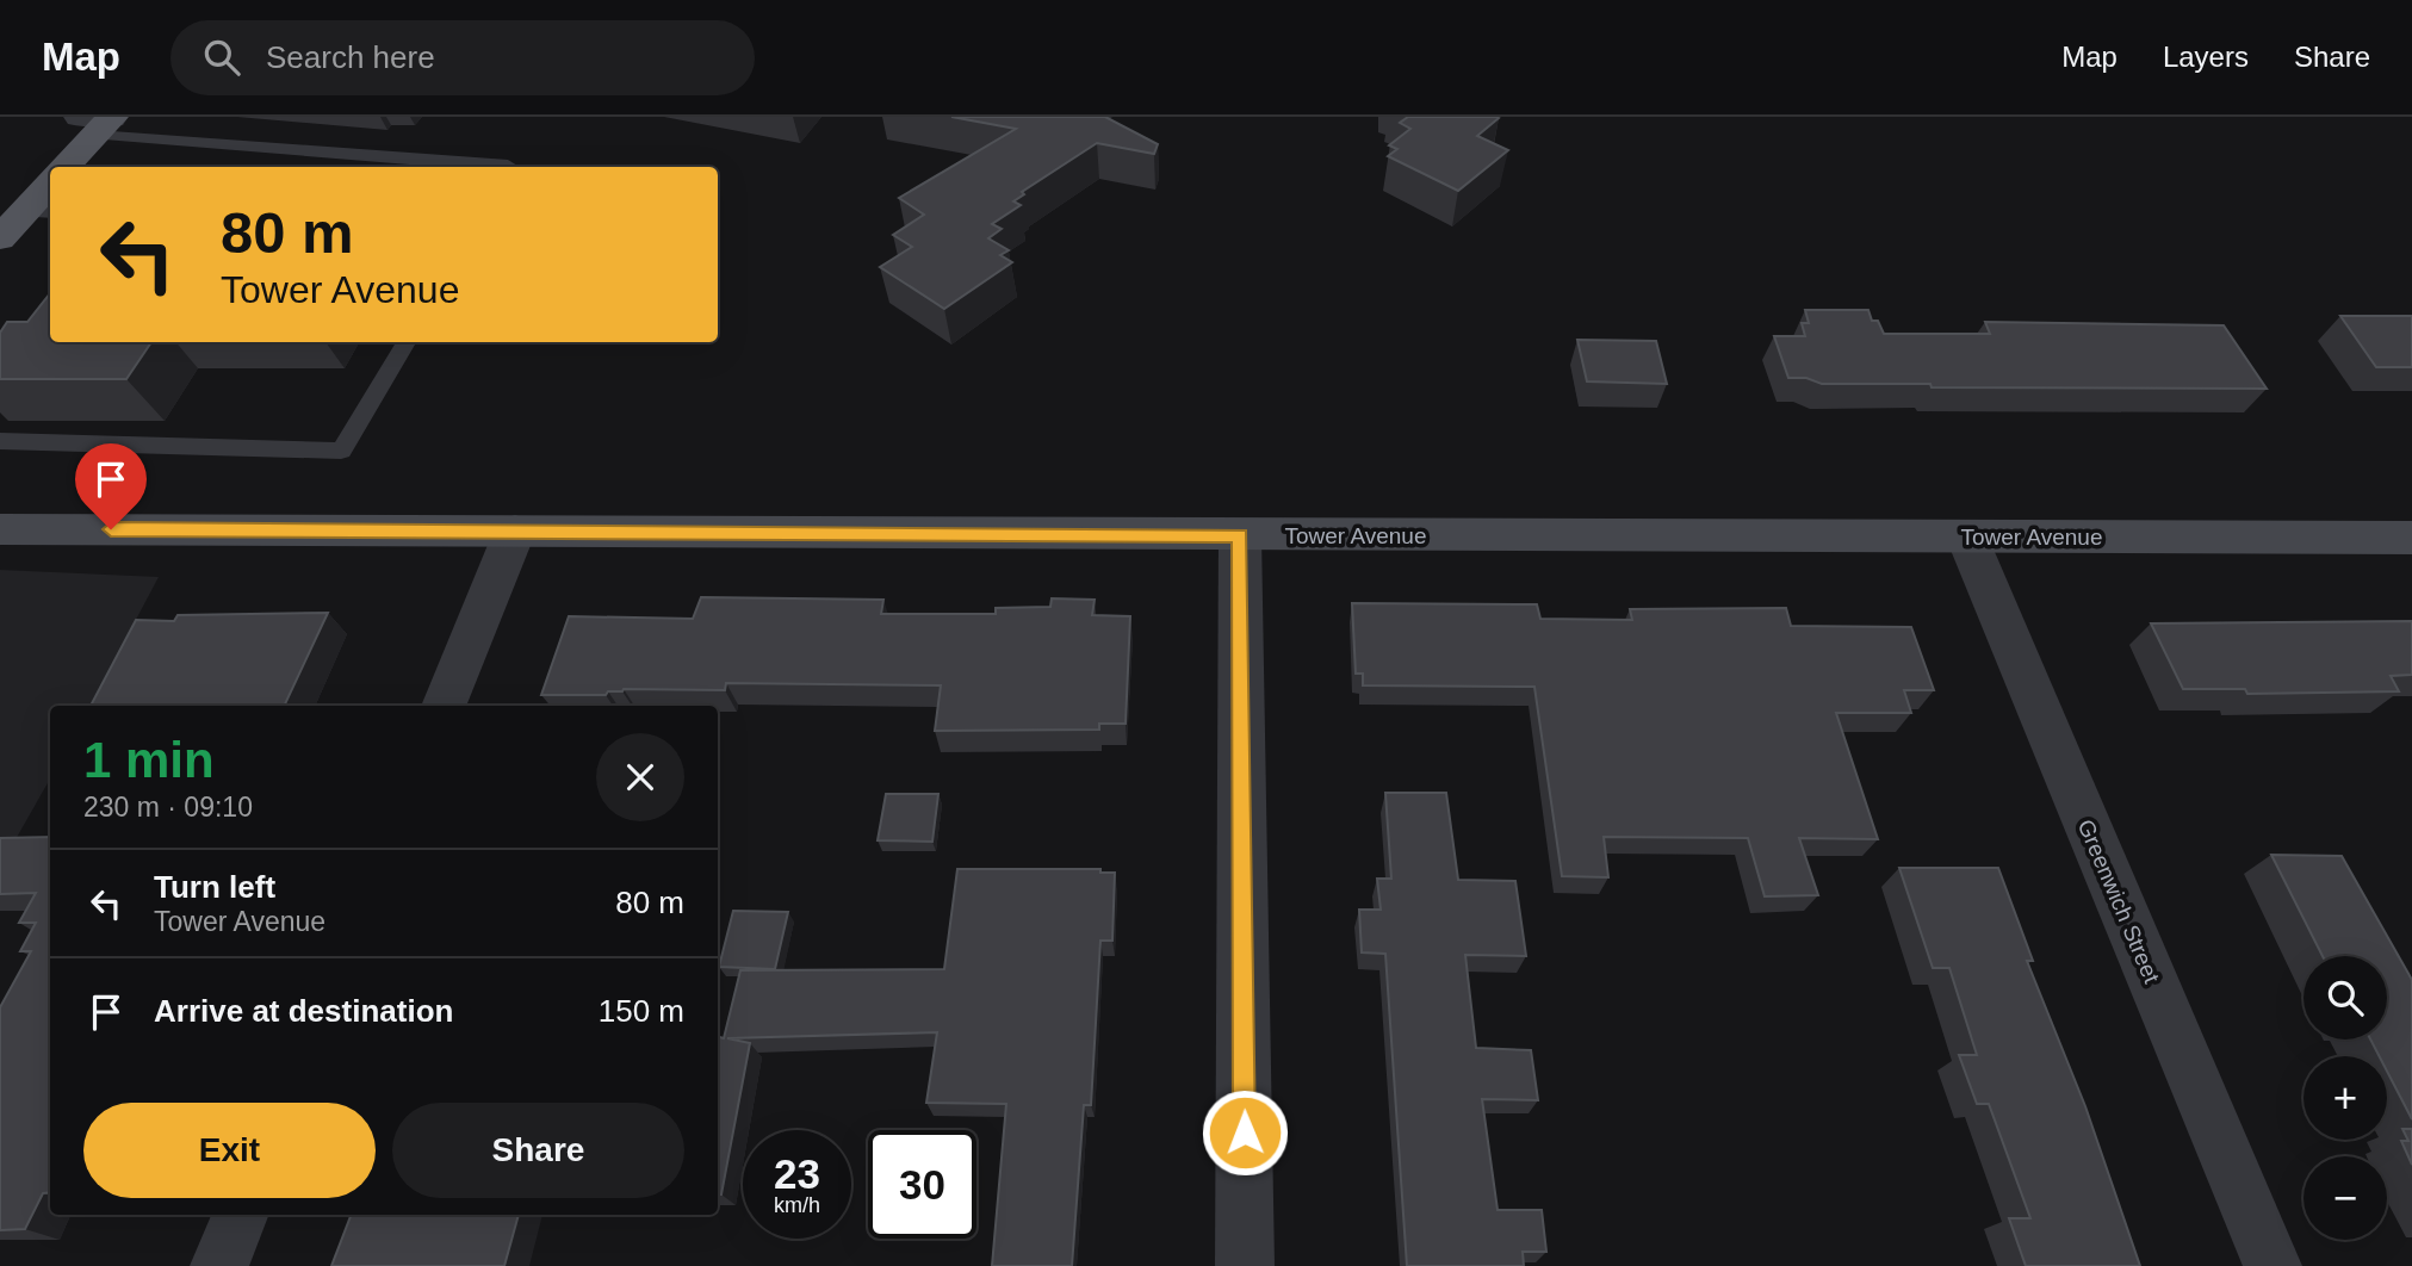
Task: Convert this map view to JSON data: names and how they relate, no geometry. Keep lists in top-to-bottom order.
{
  "streets": {
    "main road": ["Tower Avenue"],
    "street": ["Greenwich Street"]
  },
  "crossings": [
    ["Tower Avenue", "Greenwich Street"]
  ],
  "page": {
    "header": "Map",
    "search": "Search here",
    "nav": ["Map", "Layers", "Share"],
    "turn": ["80 m", "Tower Avenue"],
    "heading": ["1 min", "230 m · 09:10"],
    "list": [
      {
        "name": "Turn left",
        "note": "Tower Avenue",
        "value": "80 m"
      },
      {
        "name": "Arrive at destination",
        "value": "150 m"
      }
    ],
    "map_buttons": ["+", "−"],
    "buttons": ["Exit", "Share"],
    "speed": "23 km/h",
    "limit": "30"
  }
}
